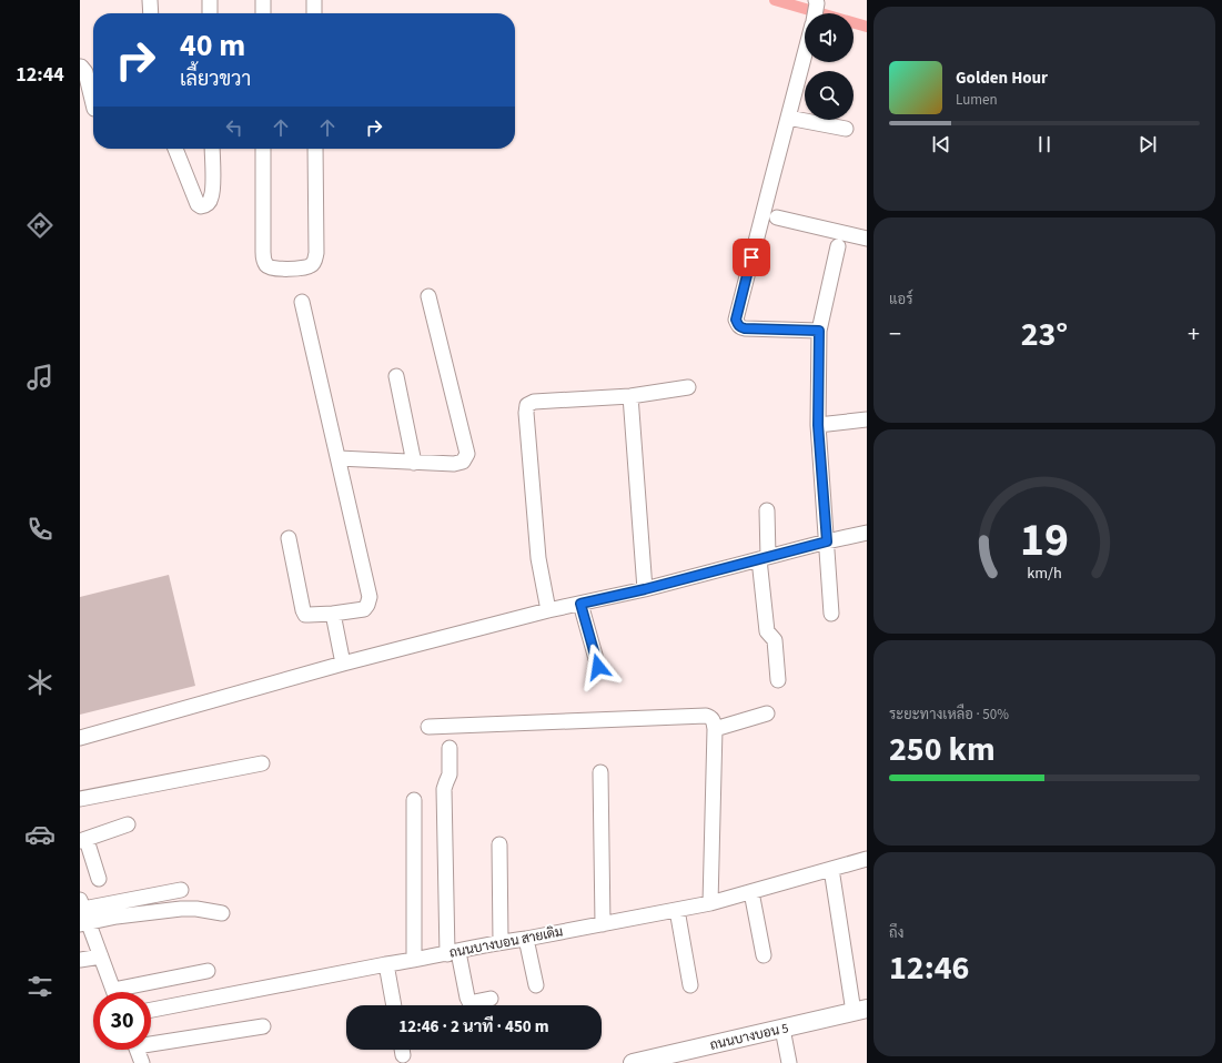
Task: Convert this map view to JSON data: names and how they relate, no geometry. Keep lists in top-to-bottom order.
{
  "streets": {
    "main road": ["ถนนบางบอน 5"],
    "street": ["ถนนบางบอน สายเดิม"]
  },
  "page": {
    "tabs": "12:44",
    "turn": ["40 m", "เลี้ยวขวา"],
    "song": ["Golden Hour", "Lumen"],
    "tile": [
      "แอร์",
      ["ระยะทางเหลือ · 50%", "250 km"],
      ["ถึง", "12:46"]
    ],
    "heat": ["−", "23°", "+"],
    "limit": "30",
    "trip": "12:46 · 2 นาที · 450 m",
    "gauge": ["19", "km/h"]
  }
}
